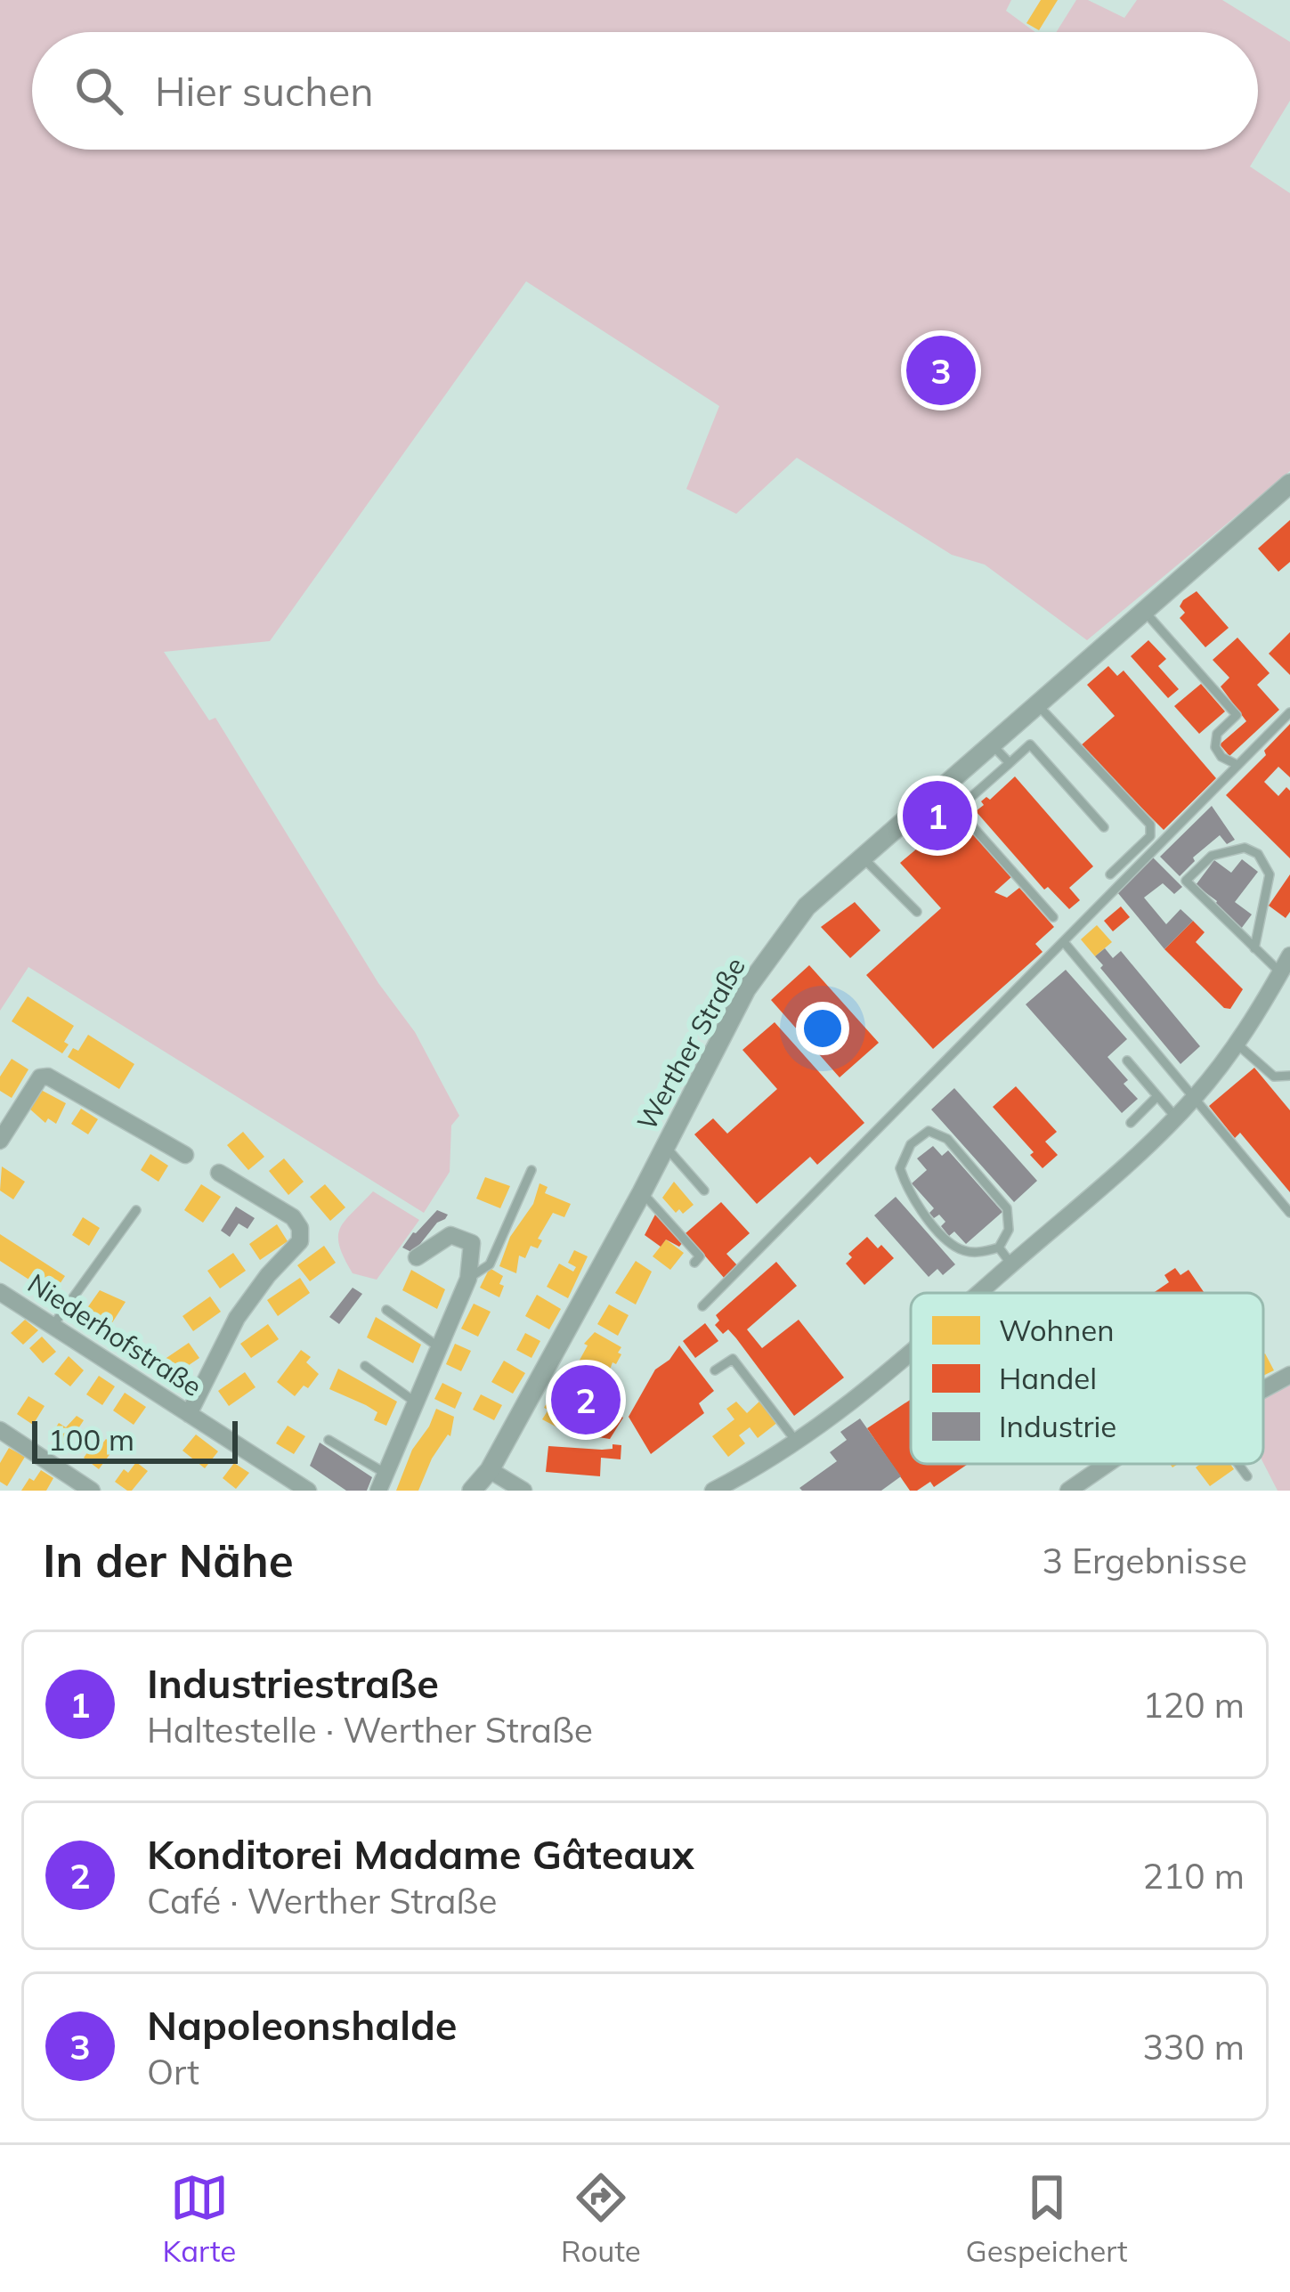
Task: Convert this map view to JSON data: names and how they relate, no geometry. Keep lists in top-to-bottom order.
{
  "streets": {
    "street": ["Werther Straße", "Niederhofstraße"]
  },
  "legend": ["Wohnen", "Handel", "Industrie"],
  "scale_bar": "100 m",
  "page": {
    "search": "Hier suchen",
    "pins": ["3", "1", "2"],
    "scale": "100 m",
    "heading": ["In der Nähe", "3 Ergebnisse"],
    "list": [
      {
        "mark": "1",
        "name": "Industriestraße",
        "note": "Haltestelle · Werther Straße",
        "value": "120 m"
      },
      {
        "mark": "2",
        "name": "Konditorei Madame Gâteaux",
        "note": "Café · Werther Straße",
        "value": "210 m"
      },
      {
        "mark": "3",
        "name": "Napoleonshalde",
        "note": "Ort",
        "value": "330 m"
      }
    ],
    "nav": ["Karte", "Route", "Gespeichert"]
  }
}
